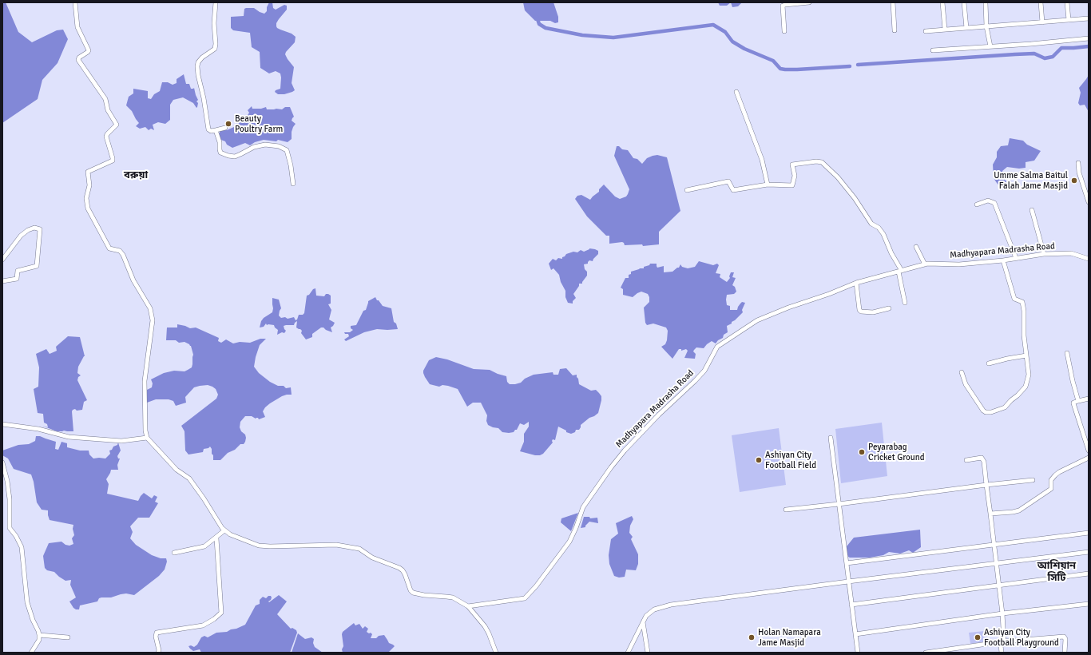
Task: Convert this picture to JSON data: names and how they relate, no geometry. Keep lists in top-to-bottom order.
{
  "streets": {
    "street": ["Madhyapara Madrasha Road"]
  },
  "districts": ["বরুয়া", "আশিয়ান সিটি"],
  "places": [
    "Beauty Poultry Farm",
    "Umme Salma Baitul Falah Jame Masjid",
    "Peyarabag Cricket Ground",
    "Ashiyan City Football Field",
    "Holan Namapara Jame Masjid",
    "Ashiyan City Football Playground"
  ]
}
